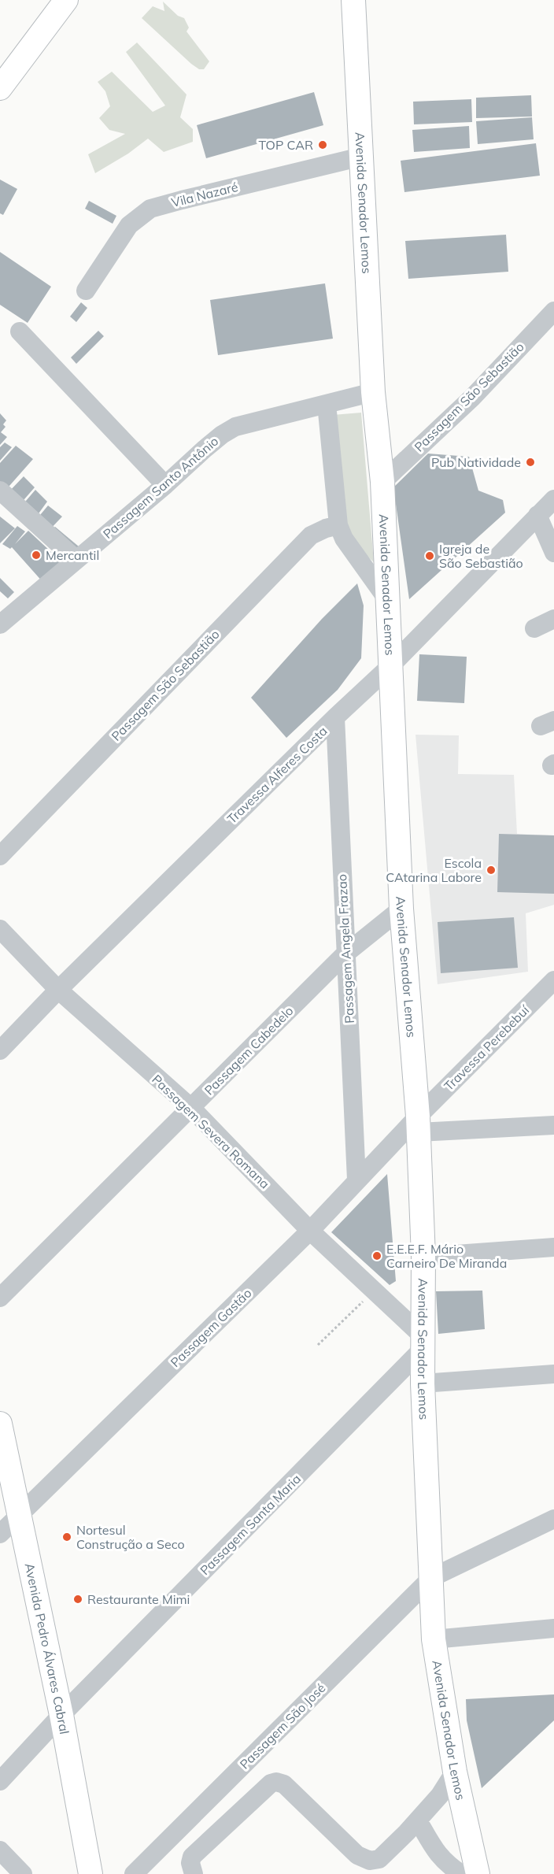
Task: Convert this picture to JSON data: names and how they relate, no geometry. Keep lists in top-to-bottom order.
{
  "streets": {
    "main road": ["Avenida Senador Lemos", "Avenida Pedro Álvares Cabral"],
    "street": [
      "Vila Nazaré",
      "Passagem São Sebastião",
      "Passagem Santo Antônio",
      "Travessa Alferes Costa",
      "Passagem Angela Frazao",
      "Travessa Perebebuí",
      "Passagem Cabedelo",
      "Passagem Severa Romana",
      "Passagem Gastão",
      "Passagem Santa Maria",
      "Passagem São José"
    ]
  },
  "crossings": [
    ["Vila Nazaré", "Avenida Senador Lemos"],
    ["Avenida Senador Lemos", "Passagem São Sebastião"],
    ["Avenida Senador Lemos", "Passagem Santo Antônio"],
    ["Avenida Senador Lemos", "Travessa Alferes Costa"],
    ["Avenida Senador Lemos", "Travessa Perebebuí"],
    ["Avenida Senador Lemos", "Passagem Cabedelo"],
    ["Avenida Senador Lemos", "Passagem Severa Romana"],
    ["Avenida Senador Lemos", "Passagem Gastão"],
    ["Avenida Senador Lemos", "Passagem Santa Maria"],
    ["Avenida Senador Lemos", "Passagem São José"],
    ["Travessa Alferes Costa", "Passagem Angela Frazao"],
    ["Travessa Alferes Costa", "Passagem Severa Romana"],
    ["Passagem Angela Frazao", "Passagem Cabedelo"],
    ["Passagem Angela Frazao", "Passagem Gastão"],
    ["Travessa Perebebuí", "Passagem Gastão"],
    ["Passagem Cabedelo", "Passagem Severa Romana"],
    ["Passagem Severa Romana", "Passagem Gastão"],
    ["Passagem Severa Romana", "Passagem Santa Maria"],
    ["Passagem Gastão", "Avenida Pedro Álvares Cabral"],
    ["Passagem Santa Maria", "Avenida Pedro Álvares Cabral"]
  ],
  "places": [
    "TOP CAR",
    "Pub Natividade",
    "Mercantil",
    "Igreja de São Sebastião",
    "Escola CAtarina Labore",
    "E.E.E.F. Mário Carneiro De Miranda",
    "Nortesul Construção a Seco",
    "Restaurante Mimi"
  ]
}
